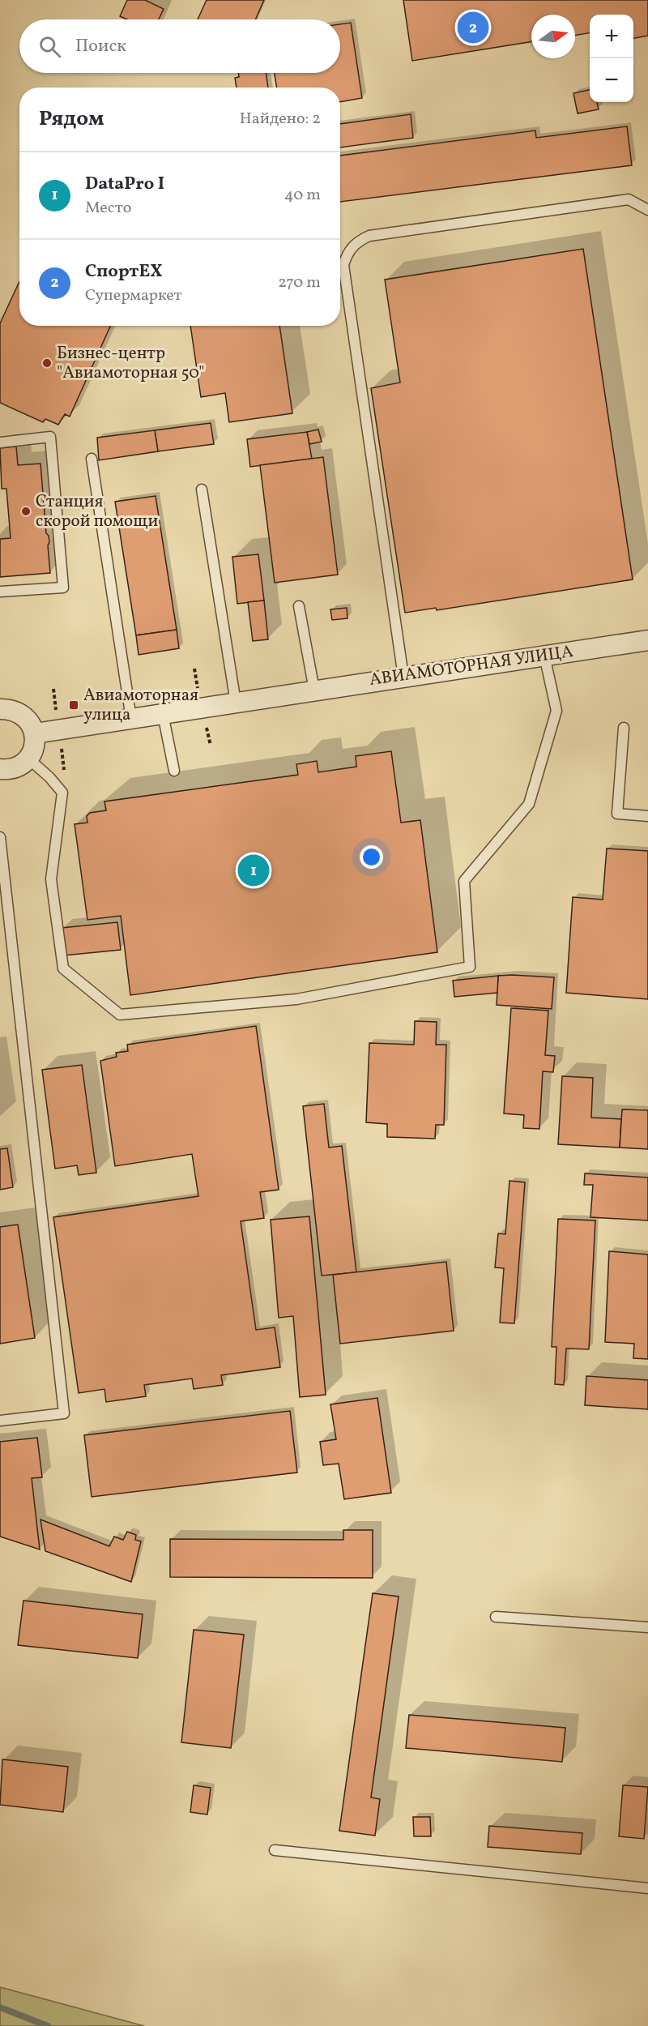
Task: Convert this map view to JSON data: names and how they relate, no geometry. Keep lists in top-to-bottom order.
{
  "streets": {
    "street": ["АВИАМОТОРНАЯ УЛИЦА"]
  },
  "places": {
    "other": ["Бизнес-центр \"Авиамоторная 50\"", "Станция скорой помощи"],
    "transit": ["Авиамоторная улица"]
  },
  "north": "right",
  "page": {
    "pins": ["2", "1"],
    "map_buttons": ["+", "−"],
    "search": "Поиск",
    "heading": ["Рядом", "Найдено: 2"],
    "list": [
      {
        "mark": "1",
        "name": "DataPro I",
        "note": "Место",
        "value": "40 m"
      },
      {
        "mark": "2",
        "name": "СпортEX",
        "note": "Супермаркет",
        "value": "270 m"
      }
    ]
  }
}
